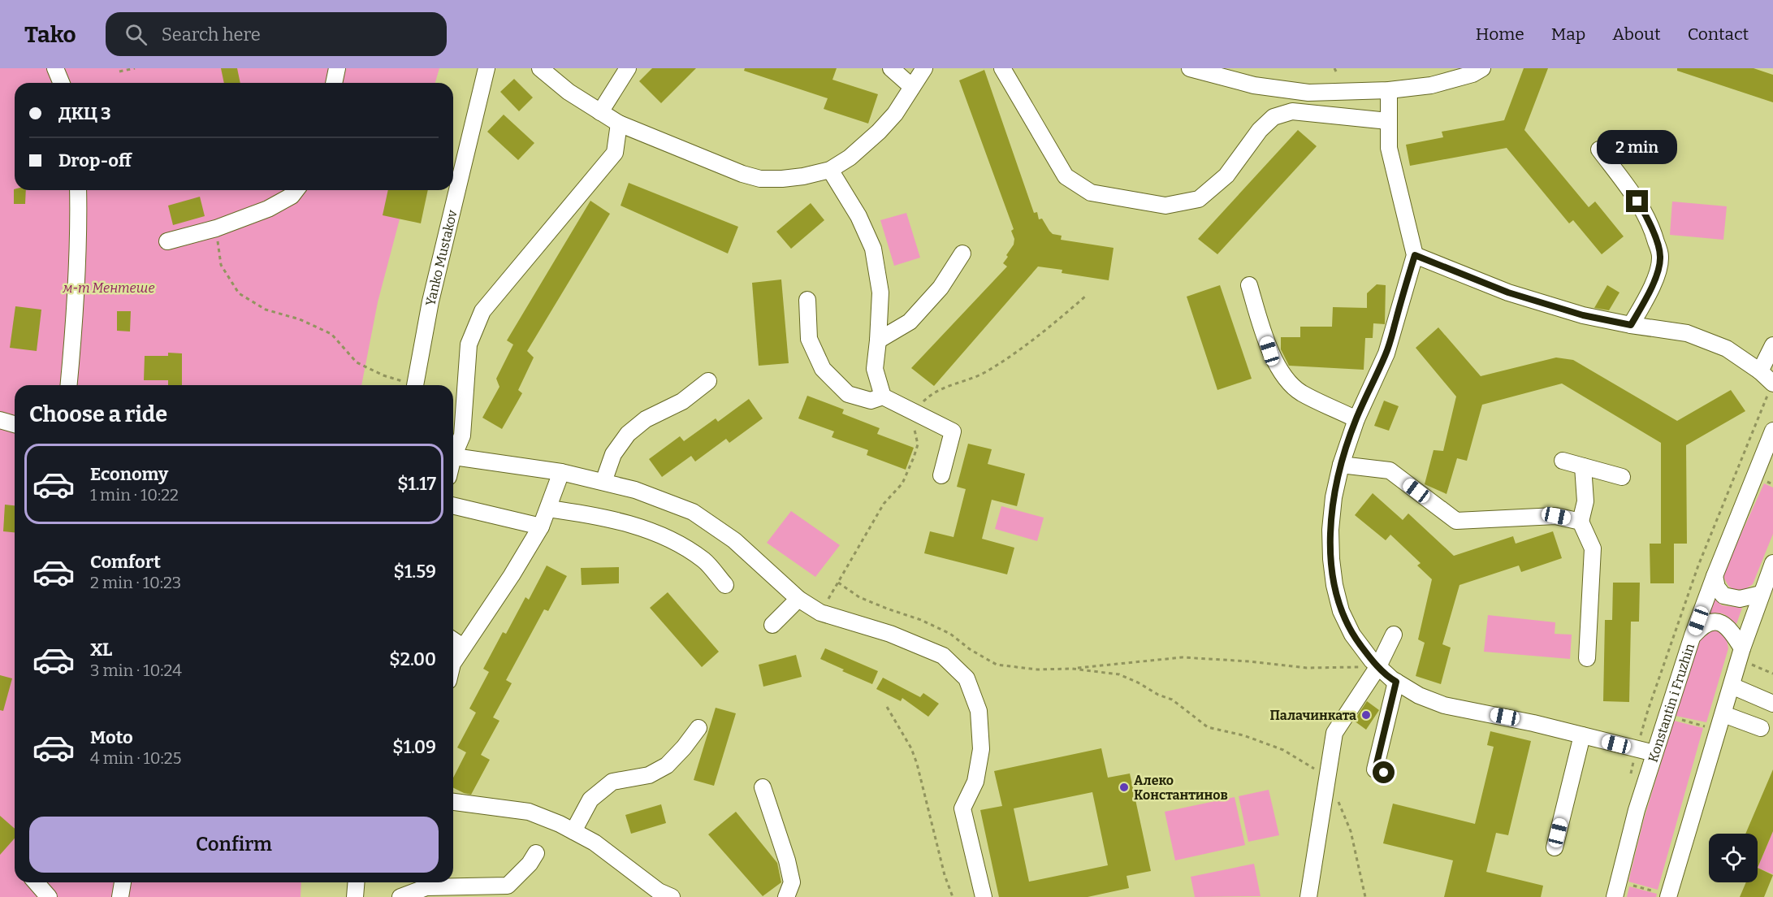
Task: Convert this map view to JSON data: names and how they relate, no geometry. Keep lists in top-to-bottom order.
{
  "streets": {
    "street": ["Yanko Mustakov", "Konstantin i Fruzhin"]
  },
  "parks": ["м-т Ментeше"],
  "places": ["Палачинката", "Алеко Константинов"],
  "page": {
    "header": "Tako",
    "search": "Search here",
    "nav": [
      "Home",
      "Map",
      "About",
      "Contact"
    ],
    "banner": ["ДКЦ 3", "Drop-off"],
    "bubble": "2 min",
    "heading": "Choose a ride",
    "list": [
      {
        "name": "Economy",
        "note": "1 min · 10:22",
        "value": "$1.17"
      },
      {
        "name": "Comfort",
        "note": "2 min · 10:23",
        "value": "$1.59"
      },
      {
        "name": "XL",
        "note": "3 min · 10:24",
        "value": "$2.00"
      },
      {
        "name": "Moto",
        "note": "4 min · 10:25",
        "value": "$1.09"
      }
    ],
    "buttons": "Confirm"
  }
}
